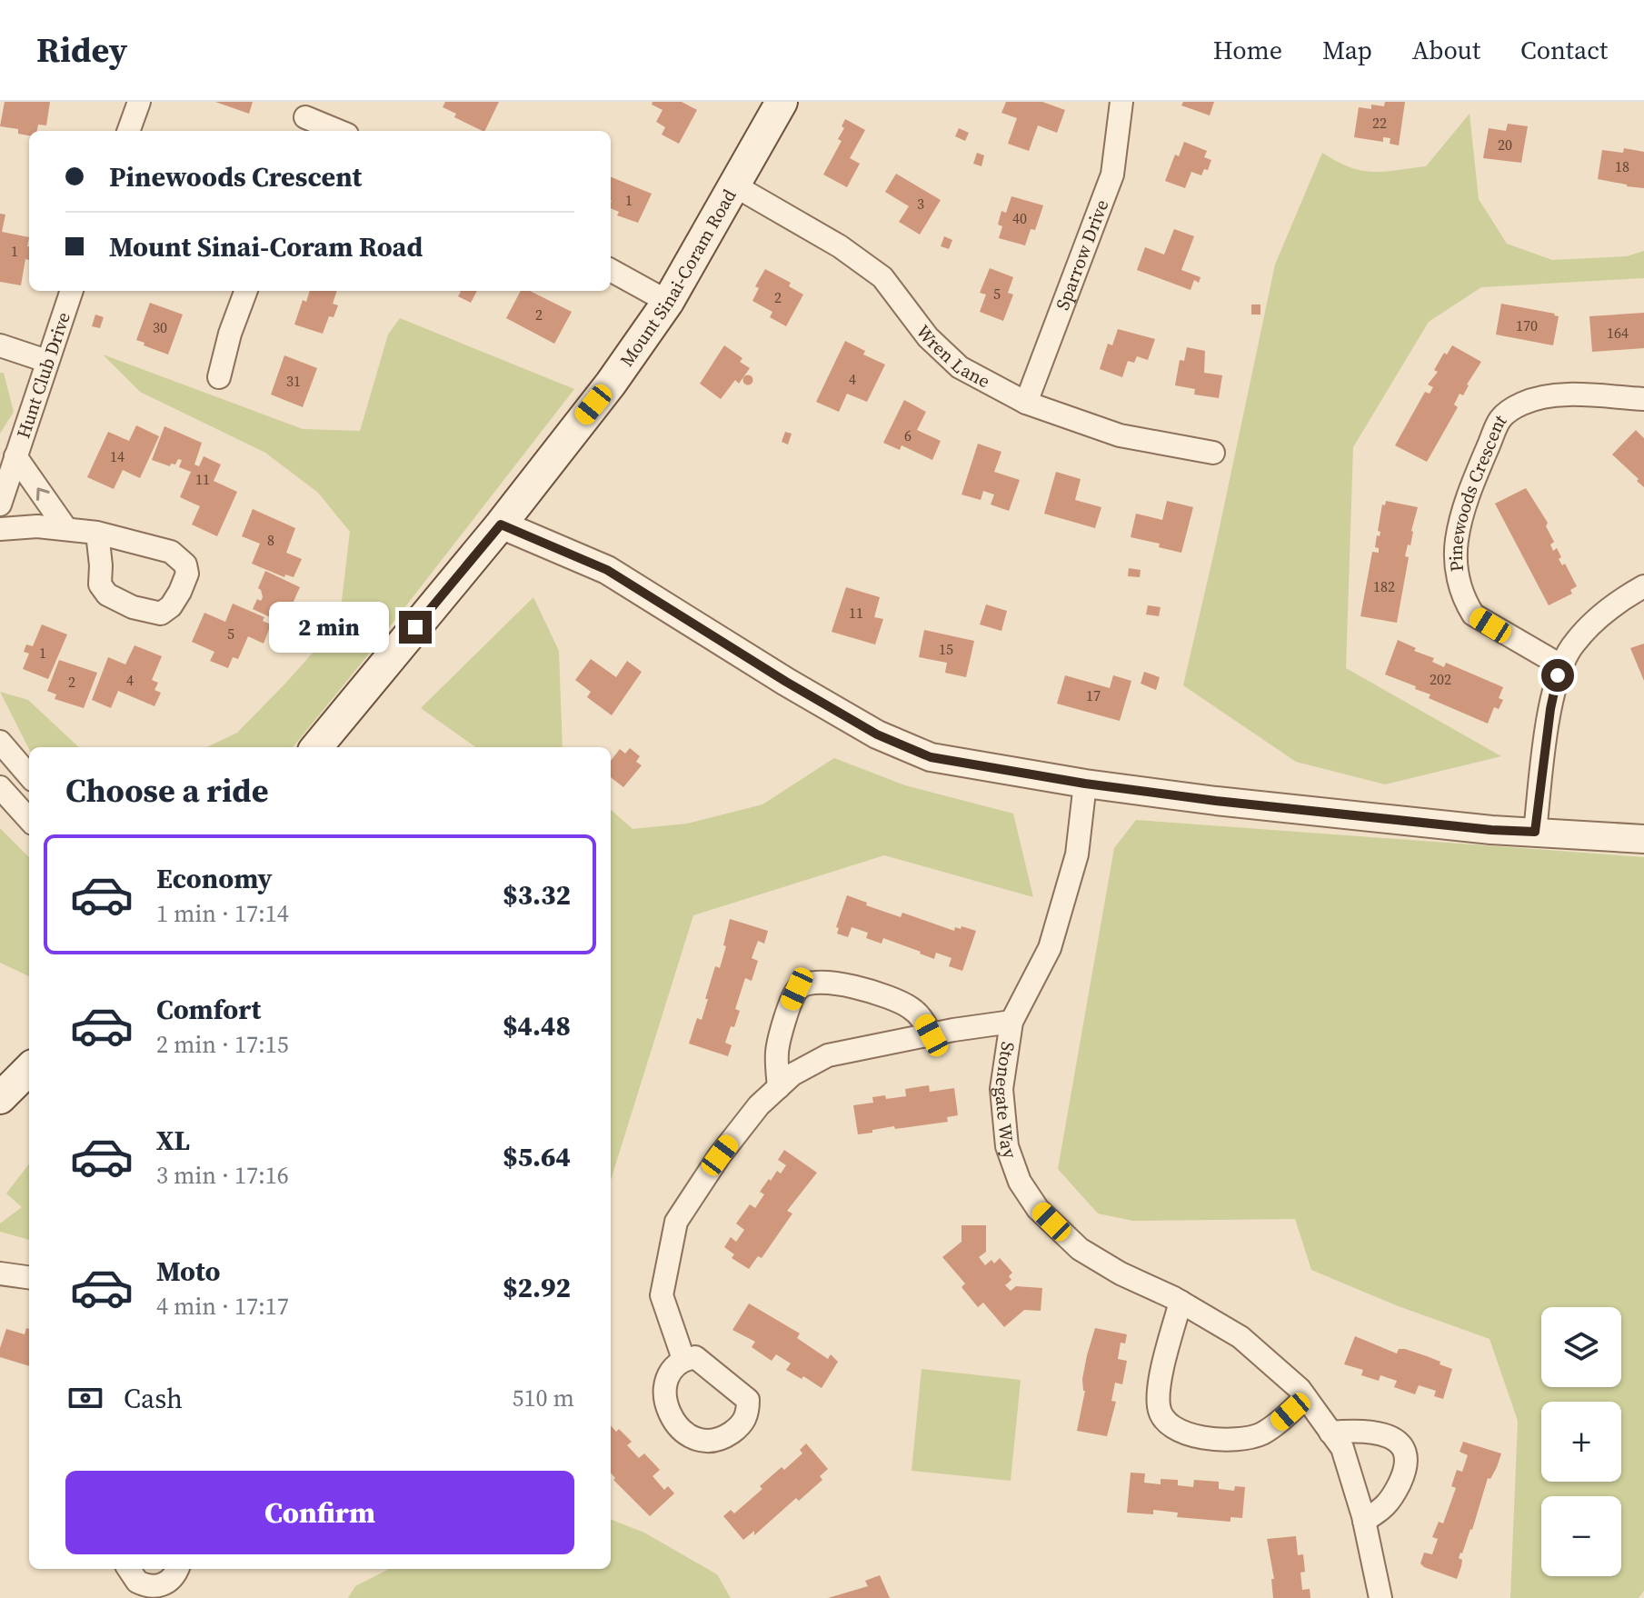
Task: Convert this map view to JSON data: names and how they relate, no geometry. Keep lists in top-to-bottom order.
{
  "streets": {
    "main road": ["Mount Sinai-Coram Road"],
    "street": [
      "Sparrow Drive",
      "Wren Lane",
      "Hunt Club Drive",
      "Pinewoods Crescent",
      "Stonegate Way"
    ]
  },
  "crossings": [
    ["Sparrow Drive", "Wren Lane"],
    ["Mount Sinai-Coram Road", "Wren Lane"]
  ],
  "house_numbers": [
    "22",
    "20",
    "18",
    "1",
    "3",
    "40",
    "1",
    "5",
    "2",
    "2",
    "170",
    "30",
    "164",
    "4",
    "31",
    "6",
    "14",
    "11",
    "8",
    "182",
    "11",
    "5",
    "15",
    "1",
    "202",
    "4",
    "2",
    "17"
  ],
  "page": {
    "header": "Ridey",
    "nav": [
      "Home",
      "Map",
      "About",
      "Contact"
    ],
    "banner": ["Pinewoods Crescent", "Mount Sinai-Coram Road"],
    "bubble": "2 min",
    "heading": "Choose a ride",
    "list": [
      {
        "name": "Economy",
        "note": "1 min · 17:14",
        "value": "$3.32"
      },
      {
        "name": "Comfort",
        "note": "2 min · 17:15",
        "value": "$4.48"
      },
      {
        "name": "XL",
        "note": "3 min · 17:16",
        "value": "$5.64"
      },
      {
        "name": "Moto",
        "note": "4 min · 17:17",
        "value": "$2.92"
      }
    ],
    "map_buttons": ["+", "−"],
    "pay": ["Cash", "510 m"],
    "buttons": "Confirm"
  }
}
